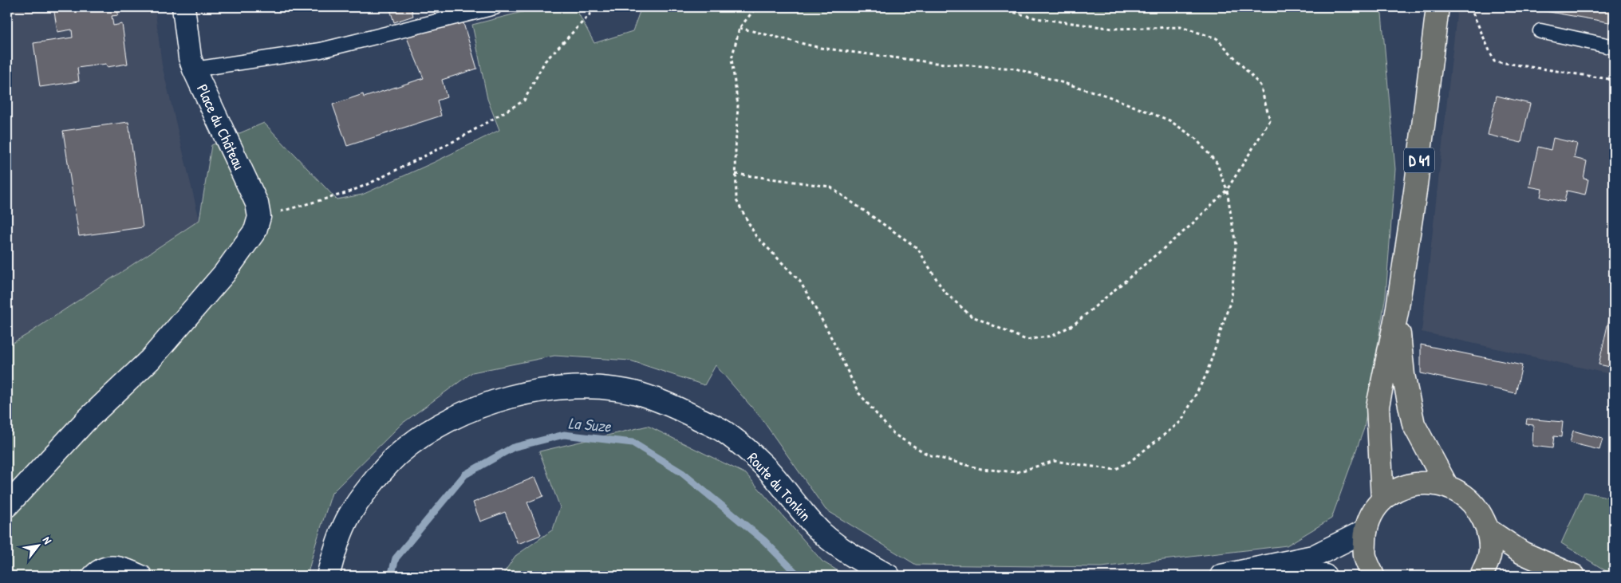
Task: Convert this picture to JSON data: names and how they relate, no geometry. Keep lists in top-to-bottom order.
{
  "streets": {
    "main road": ["D 41"],
    "street": ["Place du Château", "Route du Tonkin"]
  },
  "water": ["La Suze"],
  "north": "top right"
}
